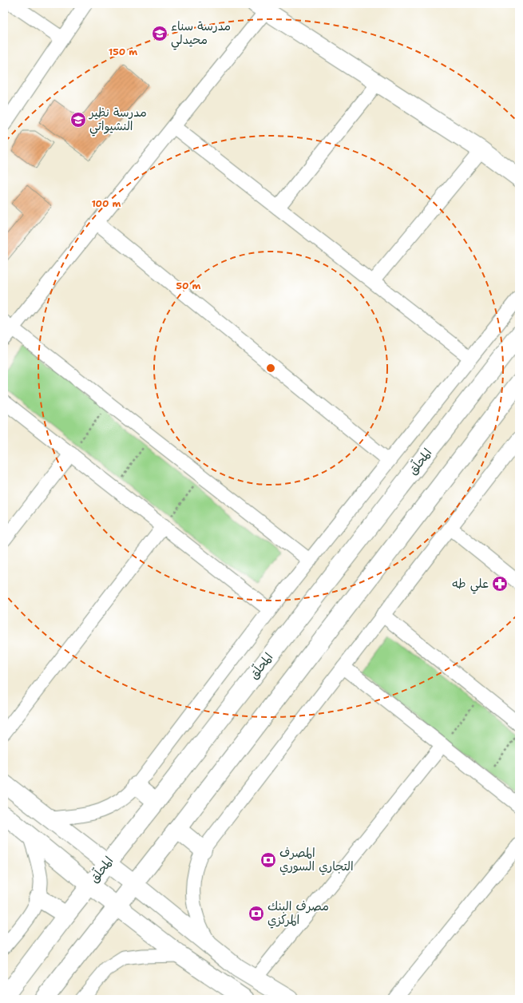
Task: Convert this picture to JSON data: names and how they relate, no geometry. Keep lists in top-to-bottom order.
{
  "streets": {
    "main road": ["المحلّق"]
  },
  "places": {
    "school or university": ["مدرسة سناء محيدلي", "مدرسة نظير النشيواتي"],
    "pharmacy": ["علي طه"],
    "bank": ["المصرف التجاري السوري", "مصرف البنك المركزي"]
  },
  "rings": ["150 m", "100 m", "50 m"]
}
